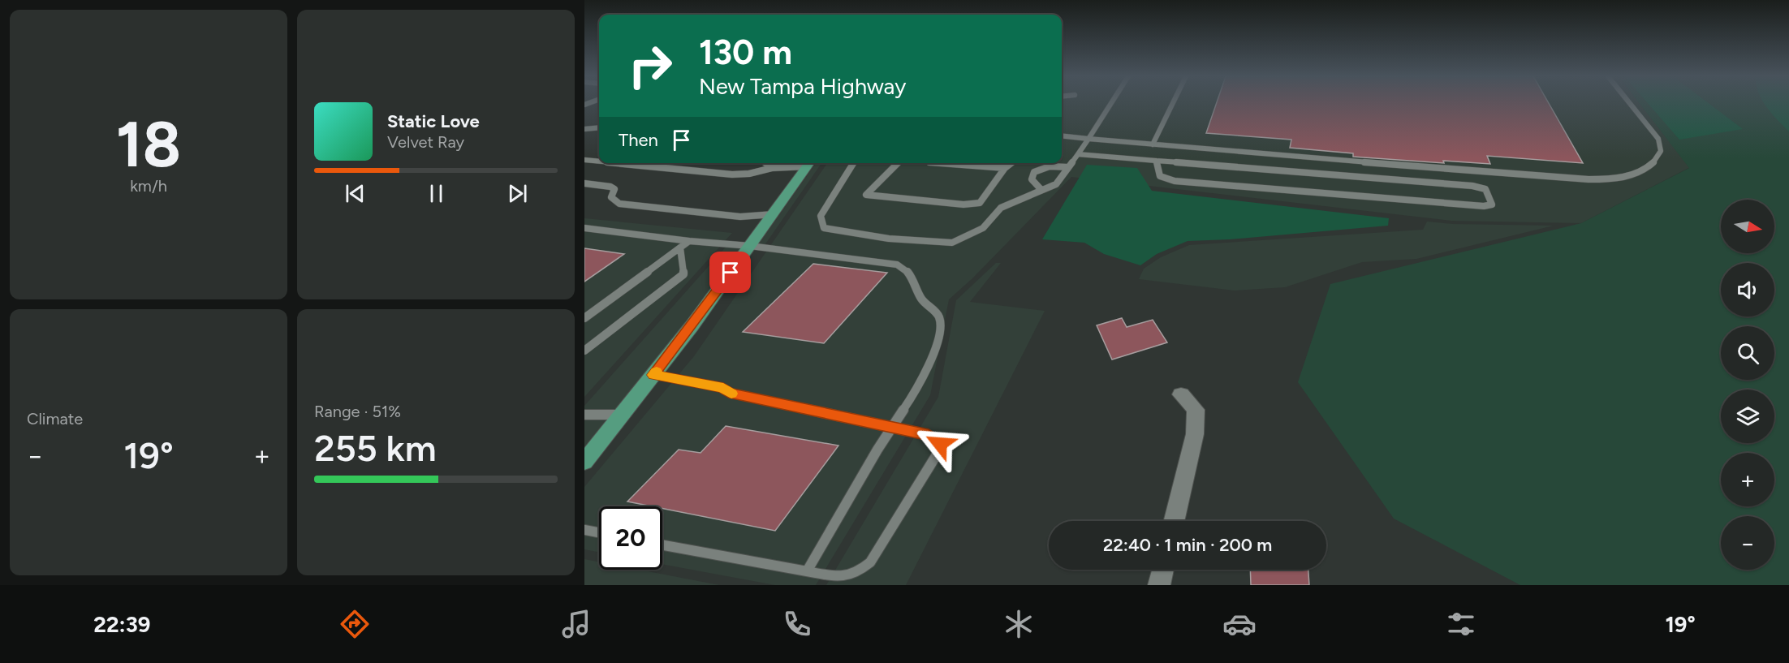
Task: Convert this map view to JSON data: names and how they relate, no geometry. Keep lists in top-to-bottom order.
{
  "north": "right",
  "page": {
    "tile": [
      ["18", "km/h"],
      "Climate",
      ["Range · 51%", "255 km"]
    ],
    "turn": ["130 m", "New Tampa Highway"],
    "song": ["Static Love", "Velvet Ray"],
    "then": "Then",
    "map_buttons": ["+", "−"],
    "heat": ["−", "19°", "+"],
    "limit": "20",
    "trip": "22:40 · 1 min · 200 m",
    "tabs": ["22:39", "19°"]
  }
}
